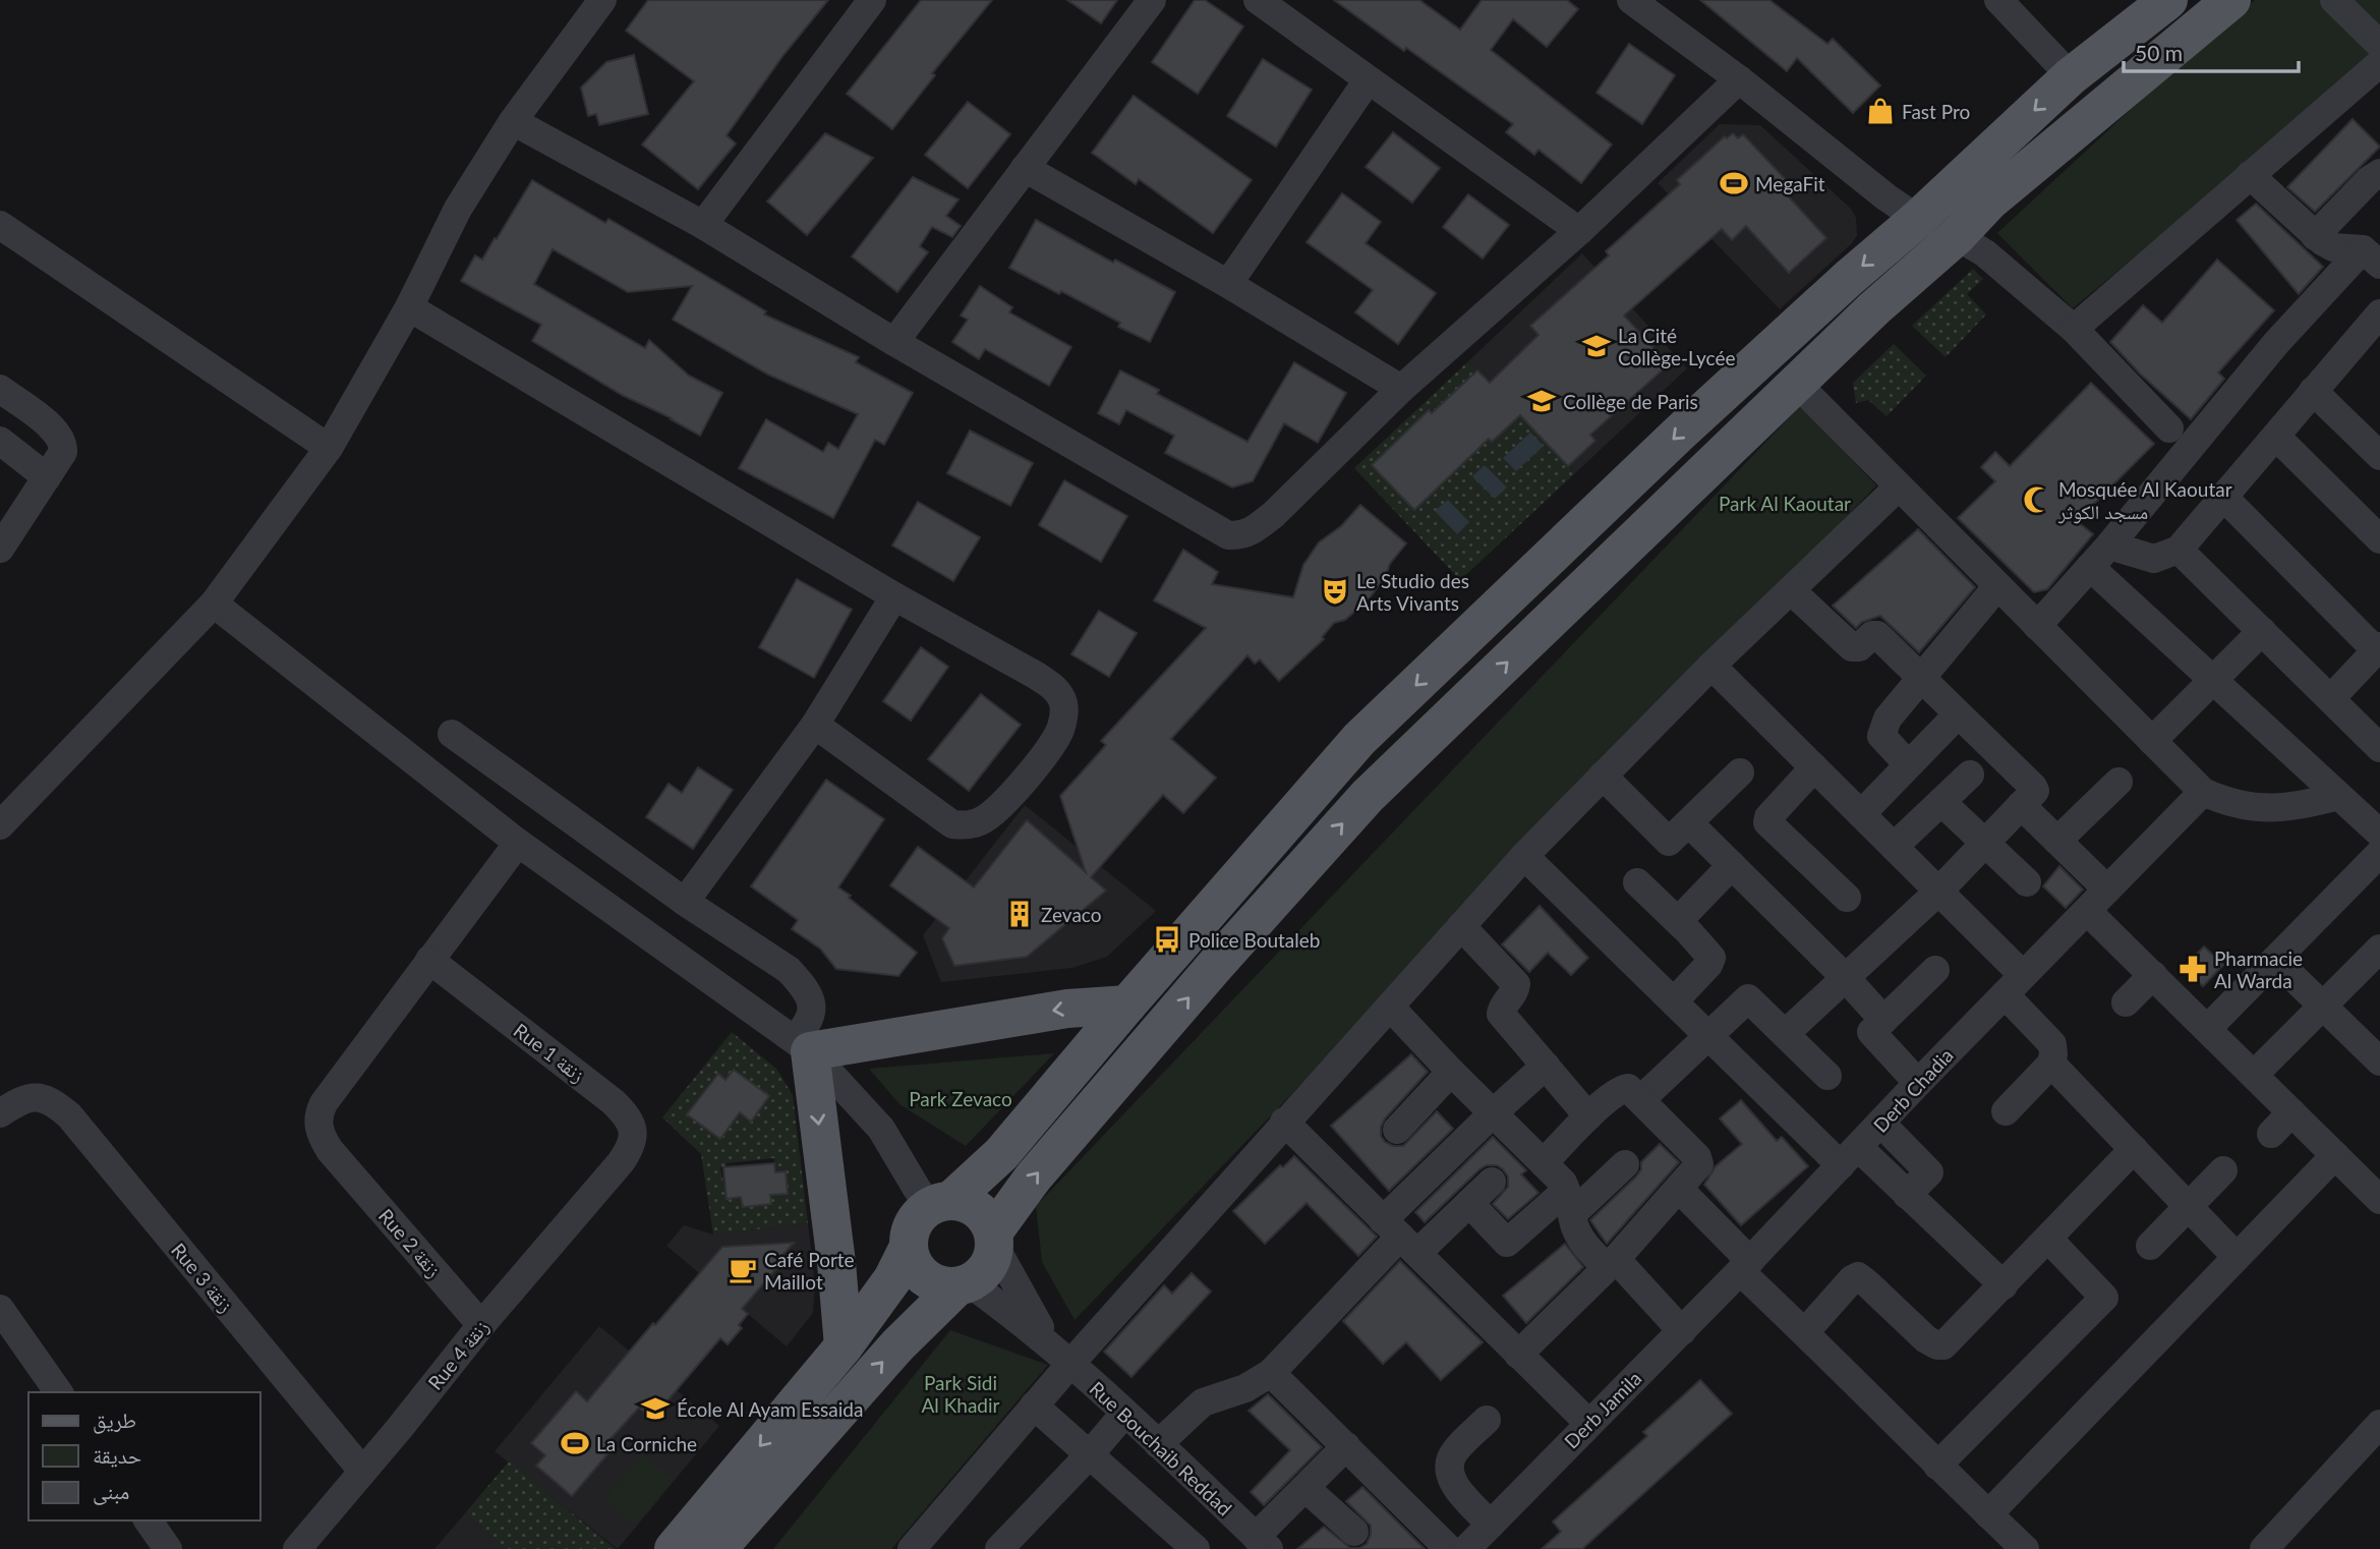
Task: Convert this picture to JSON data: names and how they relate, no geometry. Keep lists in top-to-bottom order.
{
  "streets": {
    "street": [
      "Rue 1 زنقة",
      "Derb Chadia",
      "Rue 2 زنقة",
      "Rue 3 زنقة",
      "Rue 4 زنقة",
      "Derb Jamila",
      "Rue Bouchaib Reddad"
    ]
  },
  "crossings": [
    ["Rue 1 زنقة", "Rue 2 زنقة"],
    ["Rue 1 زنقة", "Rue 4 زنقة"],
    ["Derb Chadia", "Derb Jamila"],
    ["Rue 2 زنقة", "Rue 4 زنقة"],
    ["Rue 3 زنقة", "Rue 4 زنقة"]
  ],
  "parks": ["Park Al Kaoutar", "Park Zevaco", "Park Sidi Al Khadir"],
  "places": {
    "shop": ["Fast Pro"],
    "sports": ["MegaFit", "La Corniche"],
    "school or university": ["La Cité Collège-Lycée", "Collège de Paris", "École Al Ayam Essaida"],
    "mosque": ["Mosquée Al Kaoutar مسجد الكوثر"],
    "theatre": ["Le Studio des Arts Vivants"],
    "building": ["Zevaco"],
    "bus stop": ["Police Boutaleb"],
    "pharmacy": ["Pharmacie Al Warda"],
    "cafe": ["Café Porte Maillot"]
  },
  "legend": ["طريق", "حديقة", "مبنى"],
  "scale_bar": "50 m"
}
